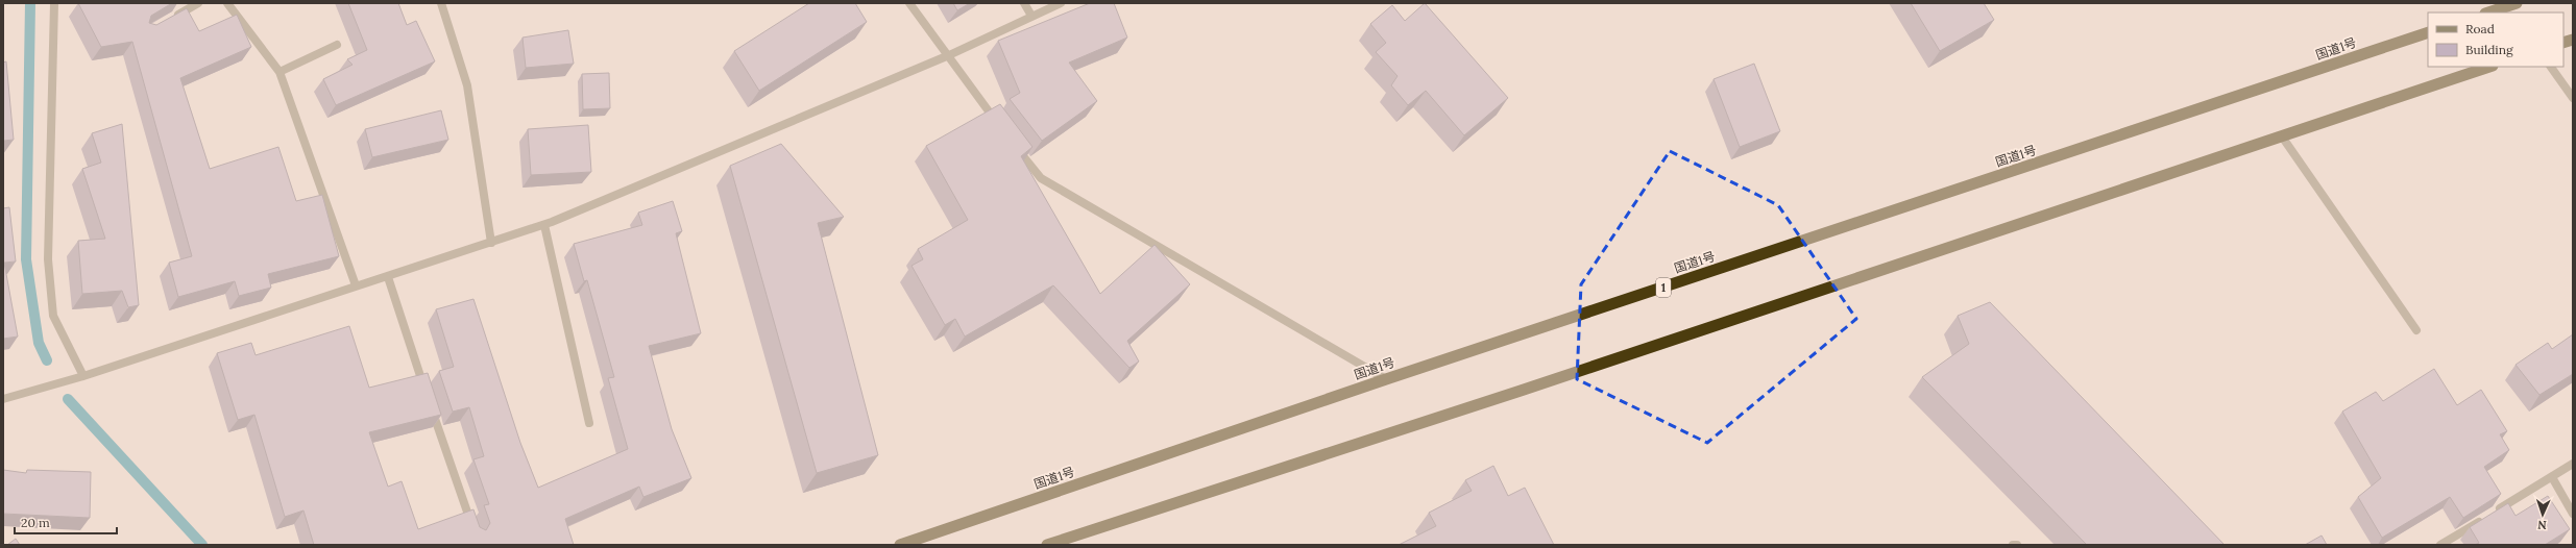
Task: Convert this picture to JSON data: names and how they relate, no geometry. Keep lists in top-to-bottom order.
{
  "streets": {
    "highway": ["国道1号", "1"]
  },
  "legend": ["Road", "Building"],
  "scale_bar": "20 m",
  "north": "bottom"
}
